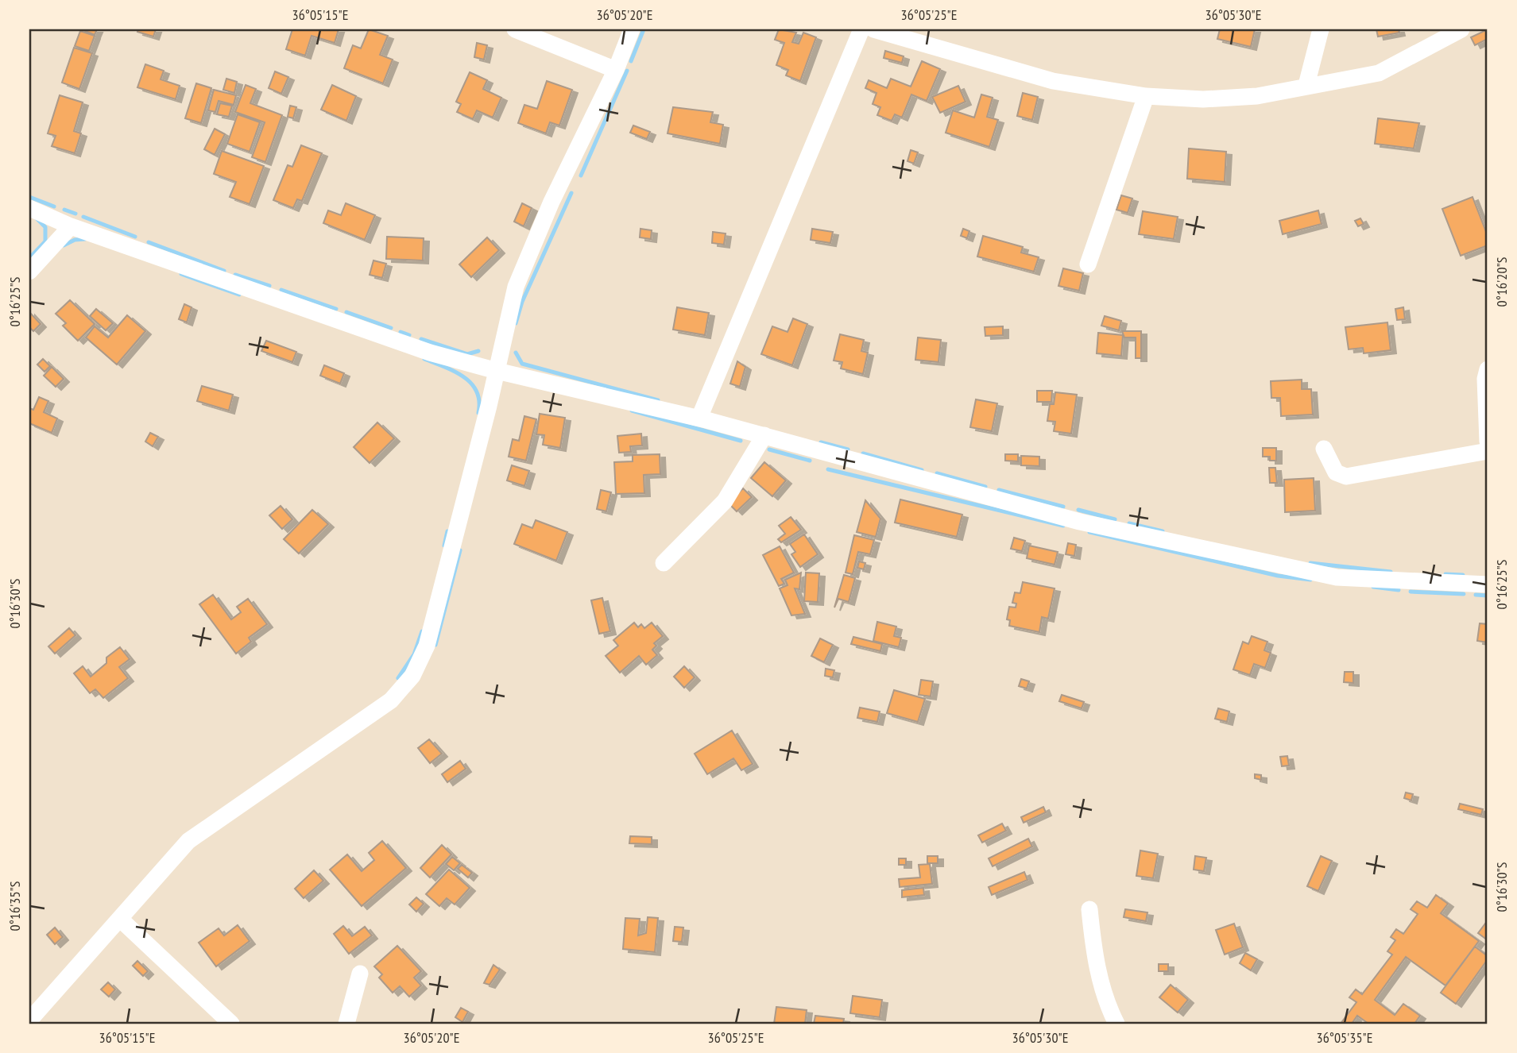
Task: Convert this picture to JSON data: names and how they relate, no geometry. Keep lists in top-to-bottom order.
{
  "coordinates": [
    "36°05'15\"E",
    "36°05'20\"E",
    "36°05'25\"E",
    "36°05'30\"E",
    "0°16'20\"S",
    "0°16'25\"S",
    "0°16'30\"S",
    "0°16'35\"S",
    "36°05'35\"E"
  ]
}
